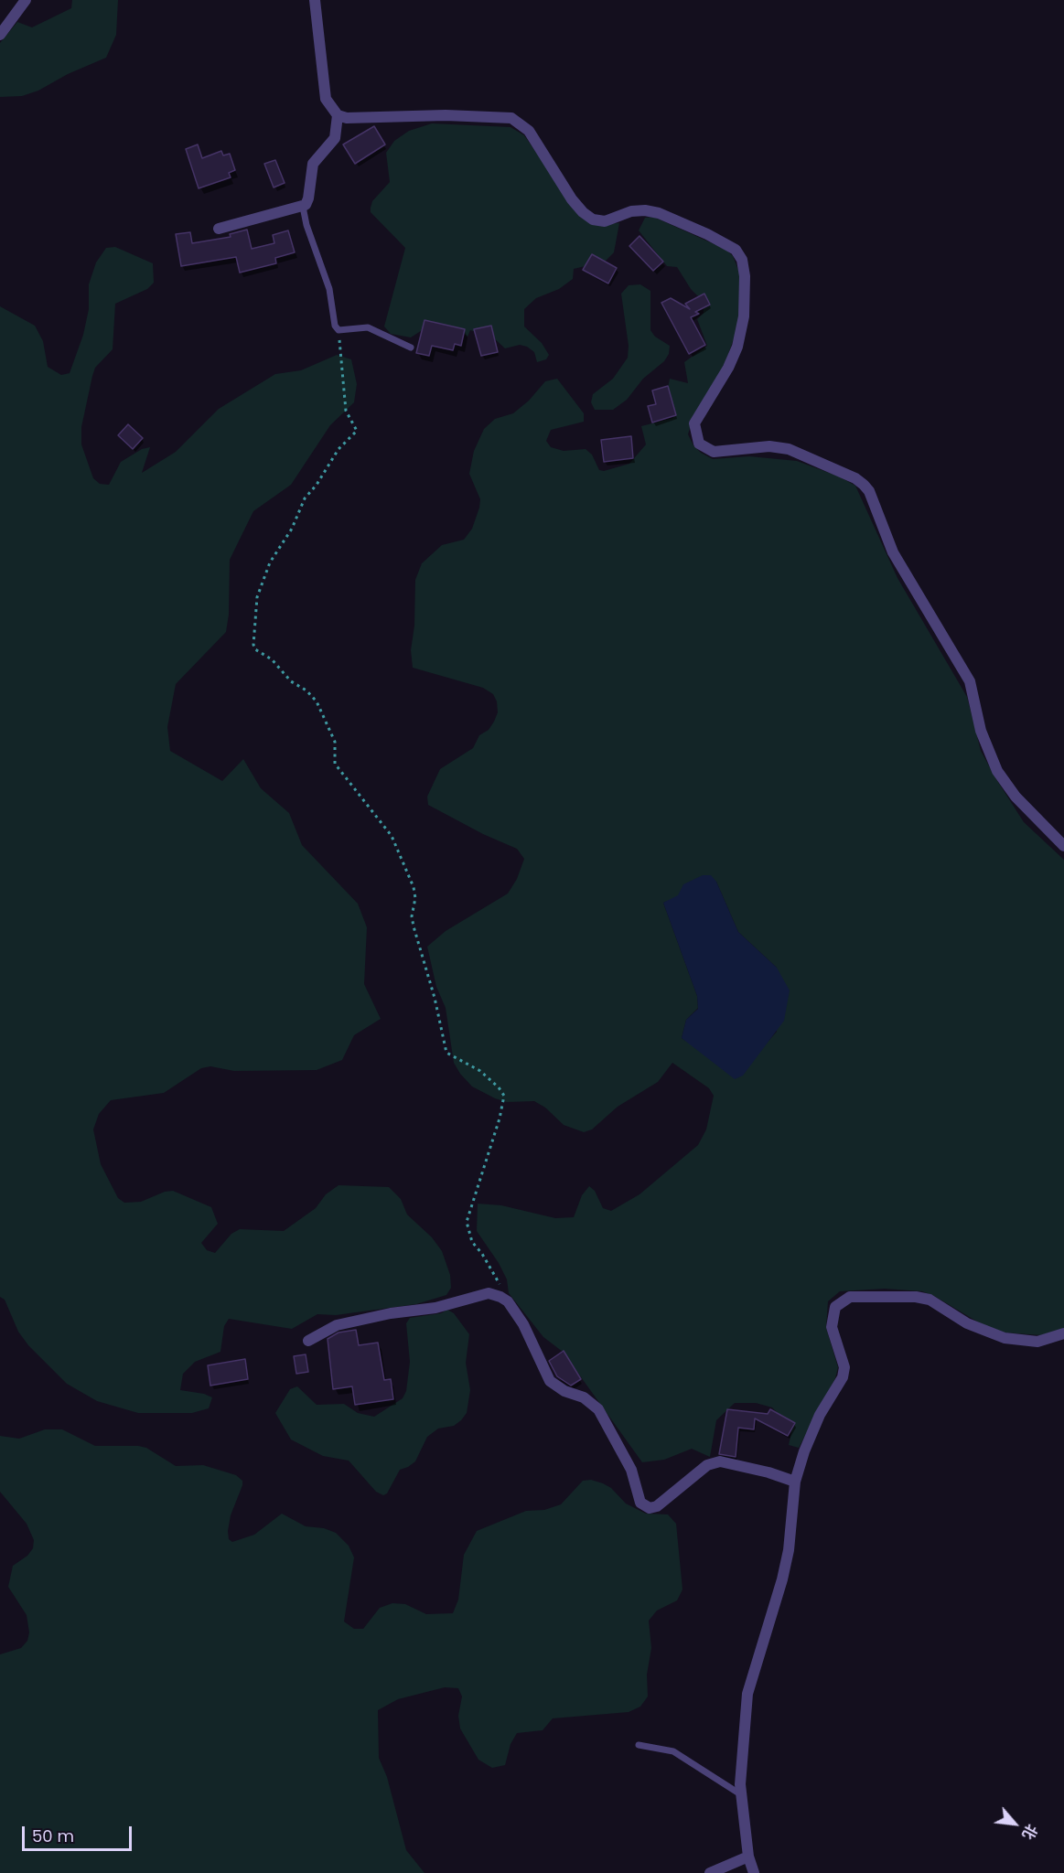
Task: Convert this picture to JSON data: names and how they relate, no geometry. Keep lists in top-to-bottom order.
{
  "scale_bar": "50 m",
  "north": "bottom right"
}
